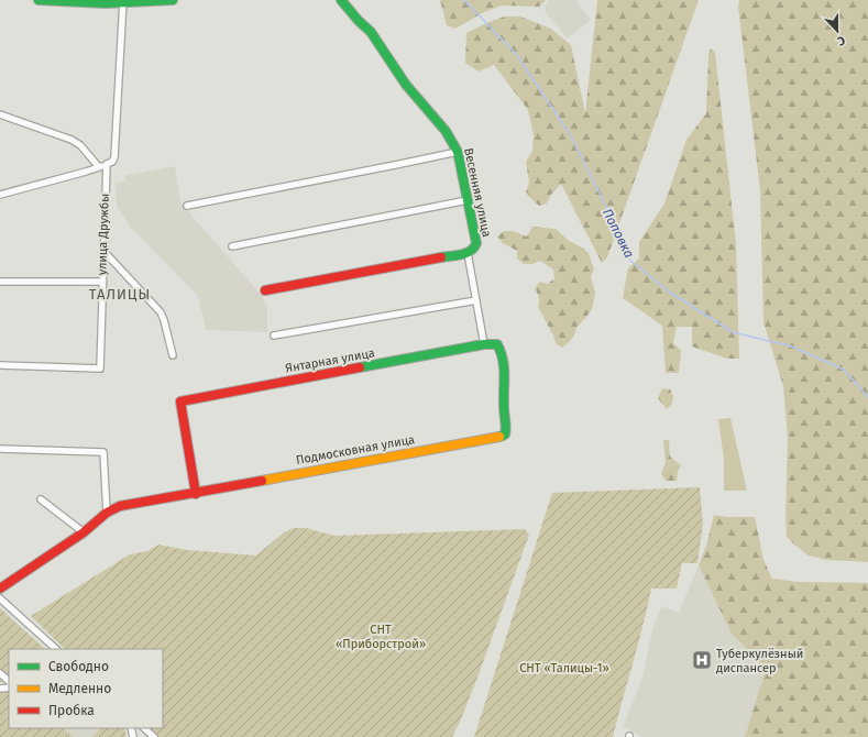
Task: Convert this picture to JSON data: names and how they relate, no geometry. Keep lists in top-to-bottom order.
{
  "streets": {
    "street": [
      "Весенняя улица",
      "улица Дружбы",
      "Янтарная улица",
      "Подмосковная улица"
    ]
  },
  "crossings": [
    ["Янтарная улица", "Подмосковная улица"]
  ],
  "districts": ["ТАЛИЦЫ"],
  "water": ["Поповка"],
  "parks": ["СНТ «Приборстрой»", "СНТ «Талицы-1»"],
  "places": {
    "hospital": ["Туберкулёзный диспансер"]
  },
  "legend": ["Свободно", "Медленно", "Пробка"],
  "north": "bottom"
}
